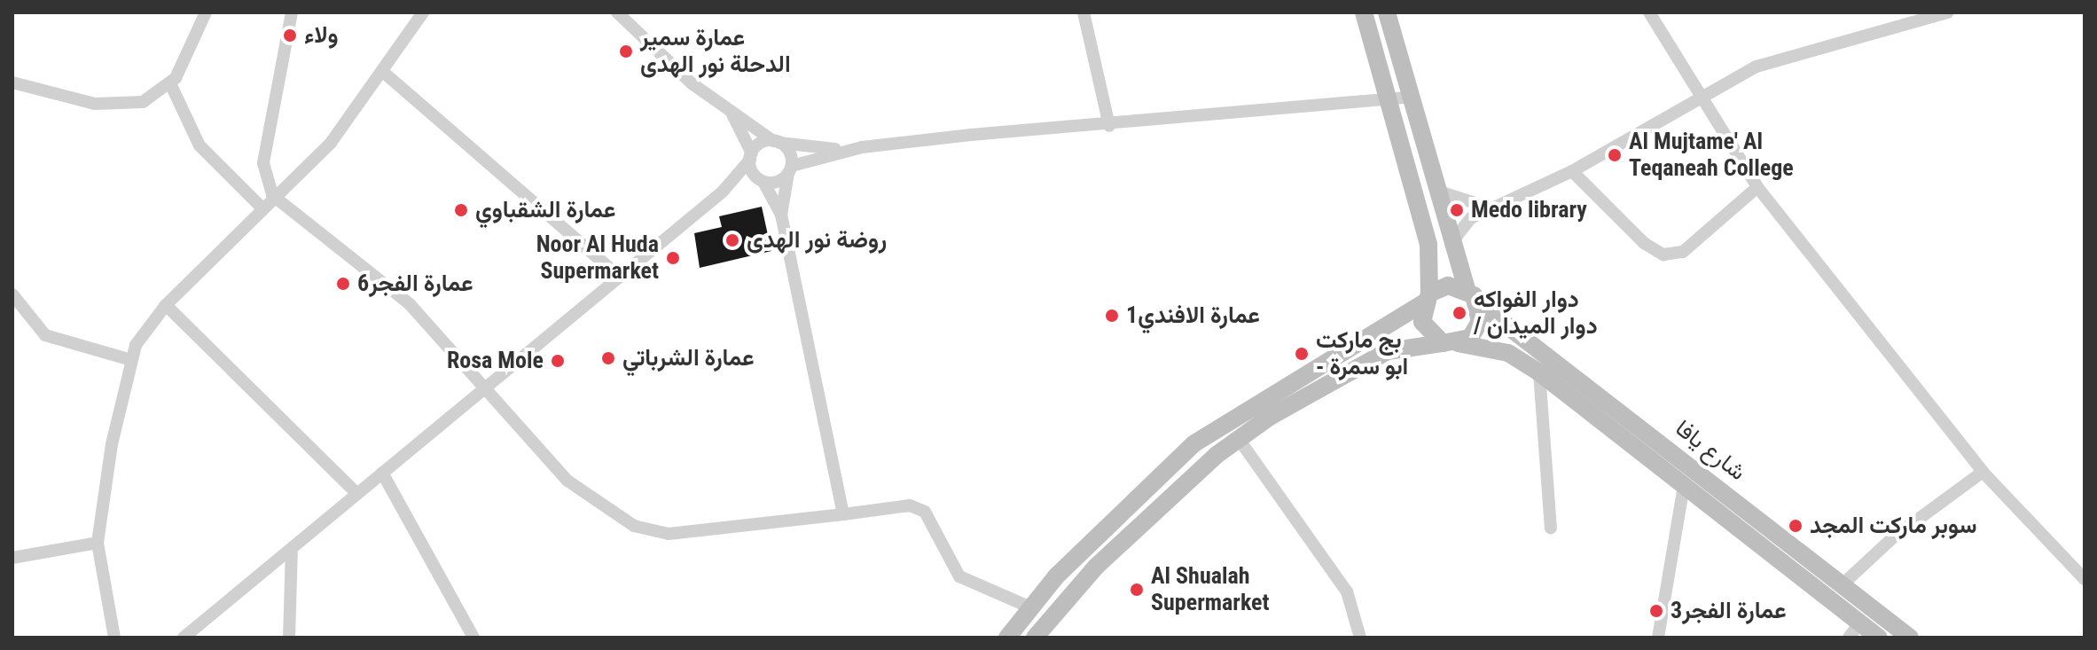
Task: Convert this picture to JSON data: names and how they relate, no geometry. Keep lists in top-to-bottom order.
{
  "streets": {
    "main road": ["شارع يافا"]
  },
  "places": [
    "ولاء",
    "عمارة سمير الدحلة نور الهدى",
    "Al Mujtame' Al Teqaneah College",
    "عمارة الشقباوي",
    "Medo library",
    "روضة نور الهدى",
    "Noor Al Huda Supermarket",
    "عمارة الفجر6",
    "دوار الفواكه / دوار الميدان",
    "عمارة الافندي1",
    "بج ماركت - ابو سمرة",
    "عمارة الشرباتي",
    "Rosa Mole",
    "سوبر ماركت المجد",
    "Al Shualah Supermarket",
    "عمارة الفجر3"
  ]
}
